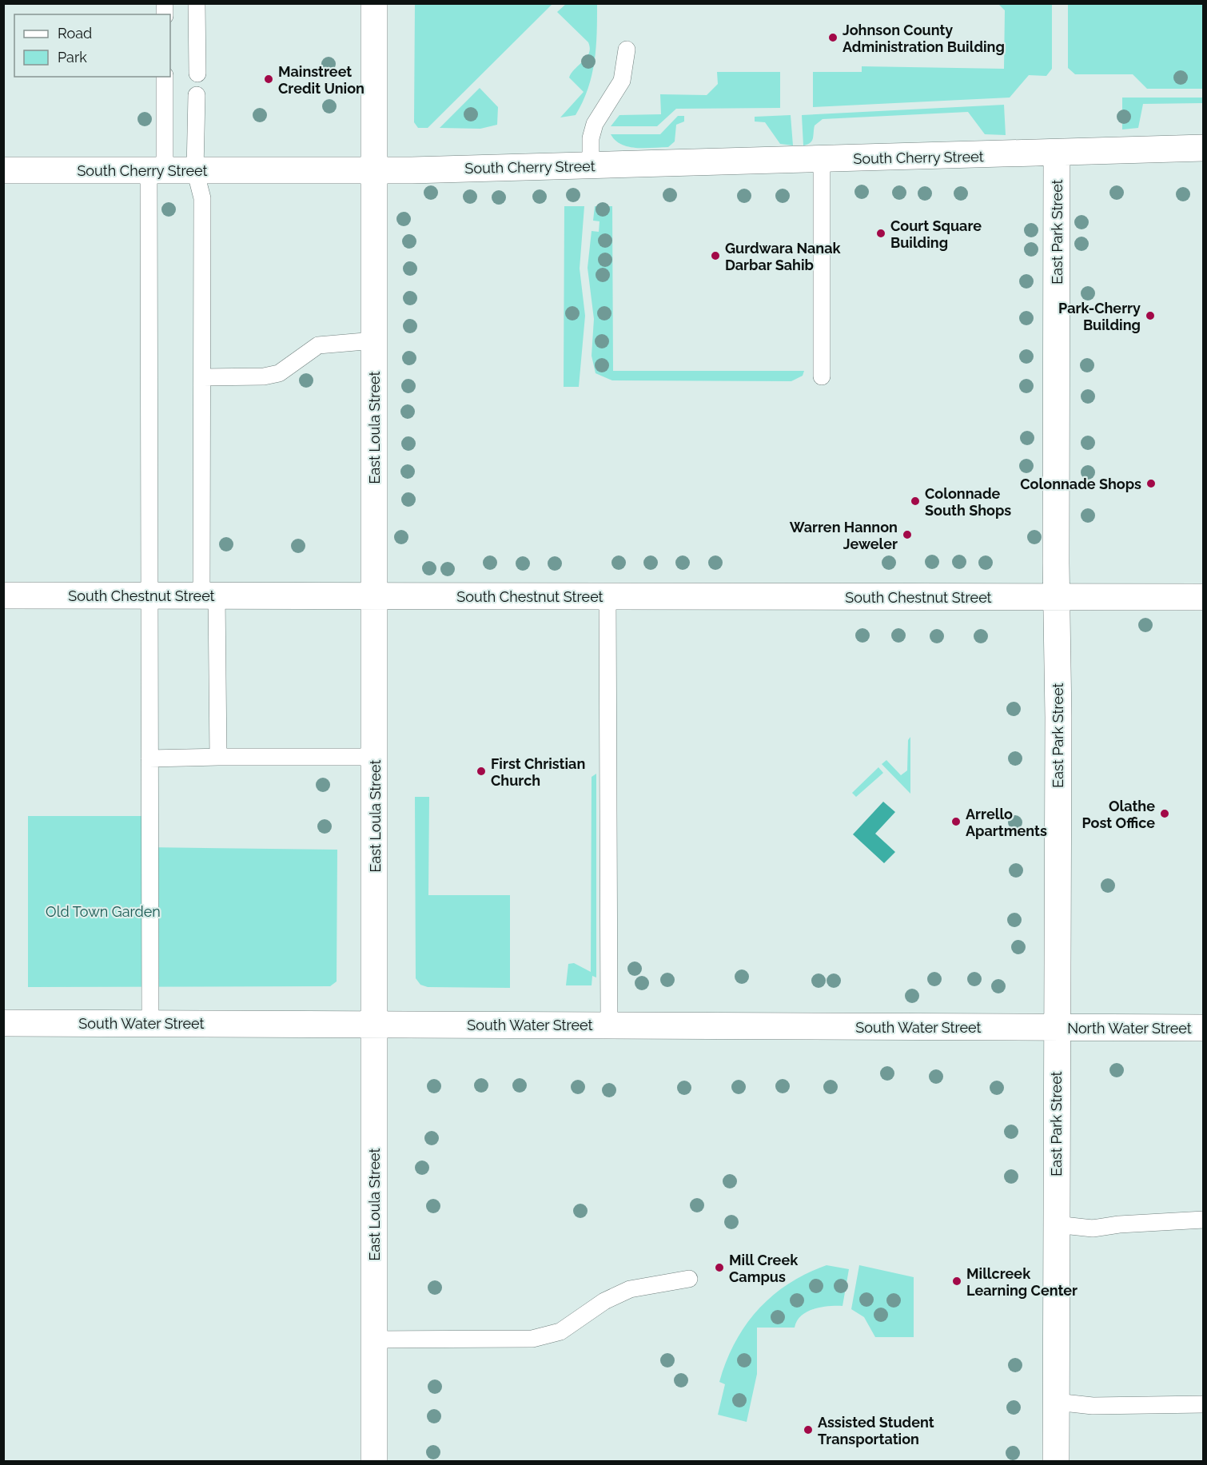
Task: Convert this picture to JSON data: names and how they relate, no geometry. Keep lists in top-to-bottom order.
{
  "streets": {
    "street": [
      "South Cherry Street",
      "East Park Street",
      "East Loula Street",
      "South Chestnut Street",
      "South Water Street",
      "North Water Street"
    ]
  },
  "crossings": [
    ["South Cherry Street", "East Park Street"],
    ["South Cherry Street", "East Loula Street"],
    ["East Park Street", "South Chestnut Street"],
    ["East Park Street", "South Water Street"],
    ["East Park Street", "North Water Street"],
    ["East Loula Street", "South Chestnut Street"],
    ["East Loula Street", "South Water Street"],
    ["South Water Street", "North Water Street"]
  ],
  "parks": ["Old Town Garden"],
  "places": [
    "Johnson County Administration Building",
    "Mainstreet Credit Union",
    "Court Square Building",
    "Gurdwara Nanak Darbar Sahib",
    "Park-Cherry Building",
    "Colonnade Shops",
    "Colonnade South Shops",
    "Warren Hannon Jeweler",
    "First Christian Church",
    "Olathe Post Office",
    "Arrello Apartments",
    "Mill Creek Campus",
    "Millcreek Learning Center",
    "Assisted Student Transportation"
  ],
  "legend": ["Road", "Park"]
}
